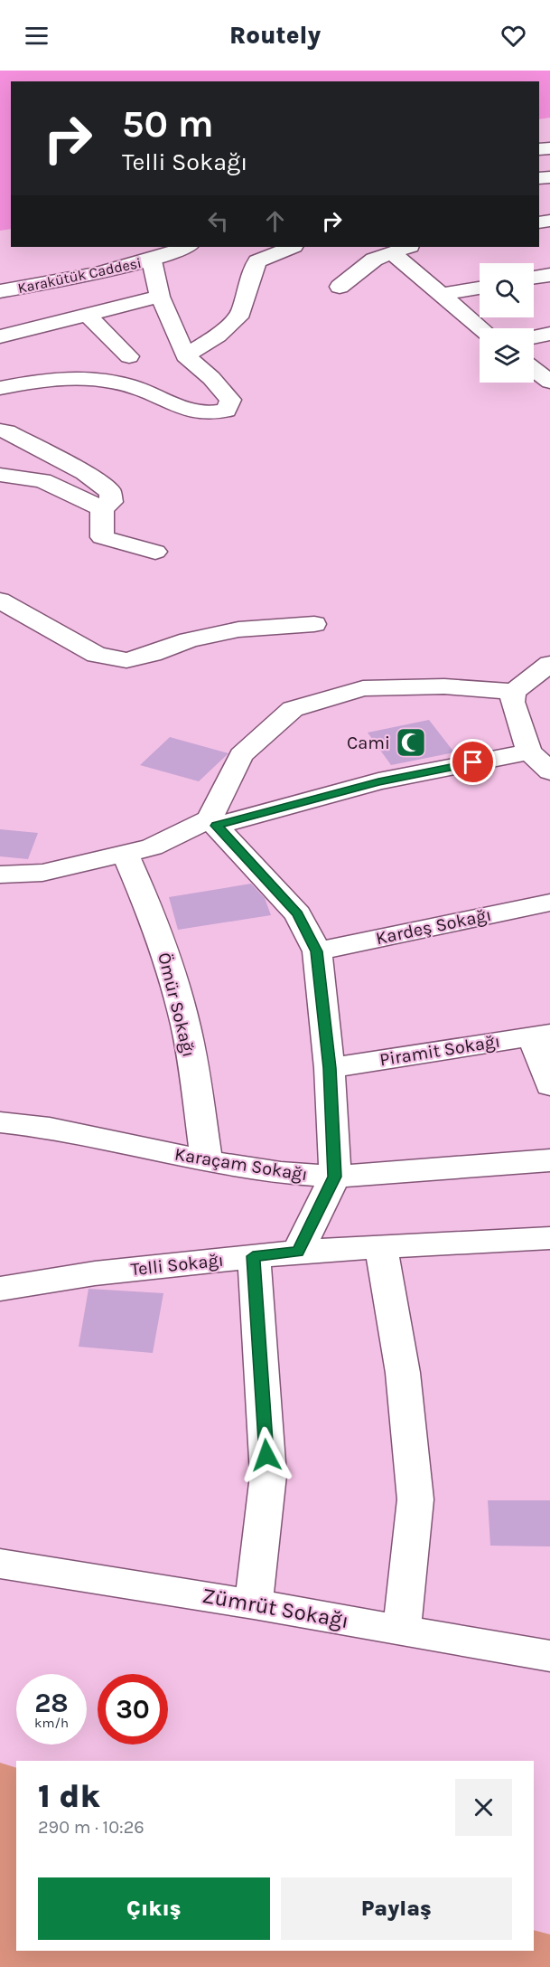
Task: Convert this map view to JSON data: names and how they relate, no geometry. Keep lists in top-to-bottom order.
{
  "streets": {
    "street": [
      "Karakütük Caddesi",
      "Kardeş Sokağı",
      "Ömür Sokağı",
      "Piramit Sokağı",
      "Karaçam Sokağı",
      "Telli Sokağı",
      "Zümrüt Sokağı"
    ]
  },
  "crossings": [
    ["Ömür Sokağı", "Karaçam Sokağı"]
  ],
  "places": {
    "mosque": ["Cami"]
  },
  "page": {
    "header": "Routely",
    "turn": ["50 m", "Telli Sokağı"],
    "speed": "28 km/h",
    "limit": "30",
    "heading": ["1 dk", "290 m · 10:26"],
    "buttons": ["Çıkış", "Paylaş"]
  }
}
